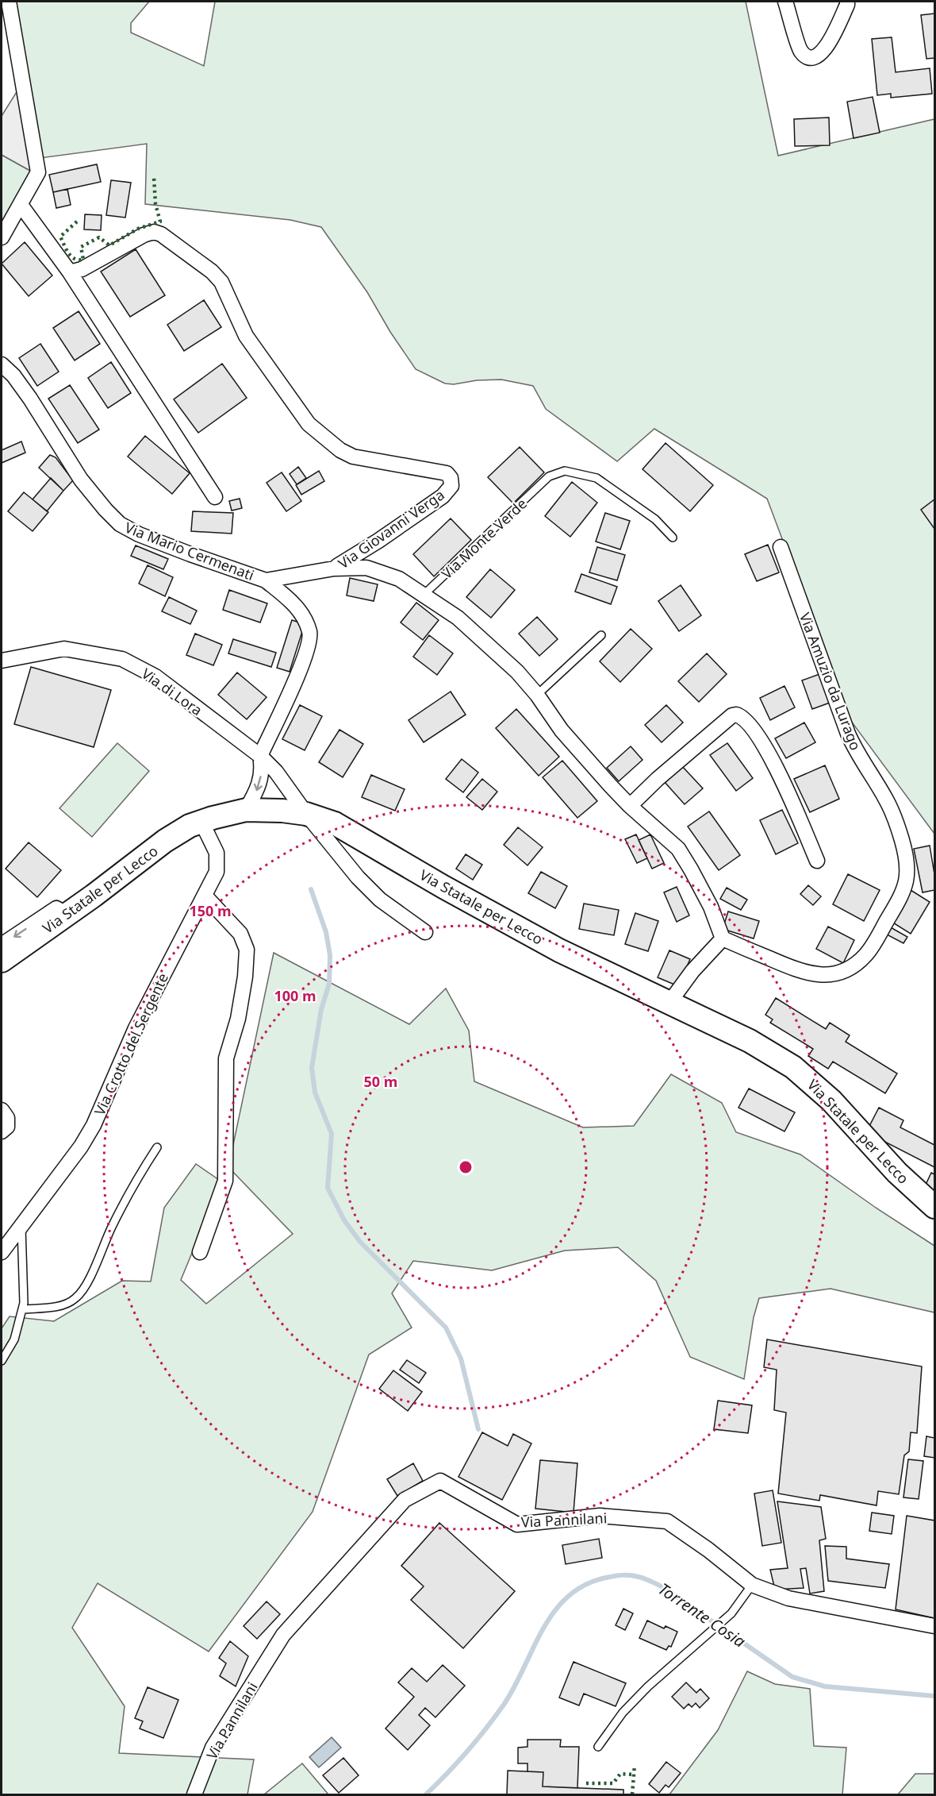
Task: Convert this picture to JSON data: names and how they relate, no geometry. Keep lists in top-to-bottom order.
{
  "streets": {
    "main road": ["Via Statale per Lecco"],
    "street": [
      "Via Giovanni Verga",
      "Via Mario Cermenati",
      "Via Amuzio da Lurago",
      "Via di Lora",
      "Via Crotto del Sergente",
      "Via Pannilani"
    ],
    "lane": ["Via Monte Verde"]
  },
  "crossings": [
    ["Via Giovanni Verga", "Via Mario Cermenati"],
    ["Via Monte Verde", "Via Mario Cermenati"],
    ["Via di Lora", "Via Statale per Lecco"],
    ["Via Statale per Lecco", "Via Crotto del Sergente"]
  ],
  "water": ["Torrente Cosia"],
  "rings": ["150 m", "100 m", "50 m"]
}
